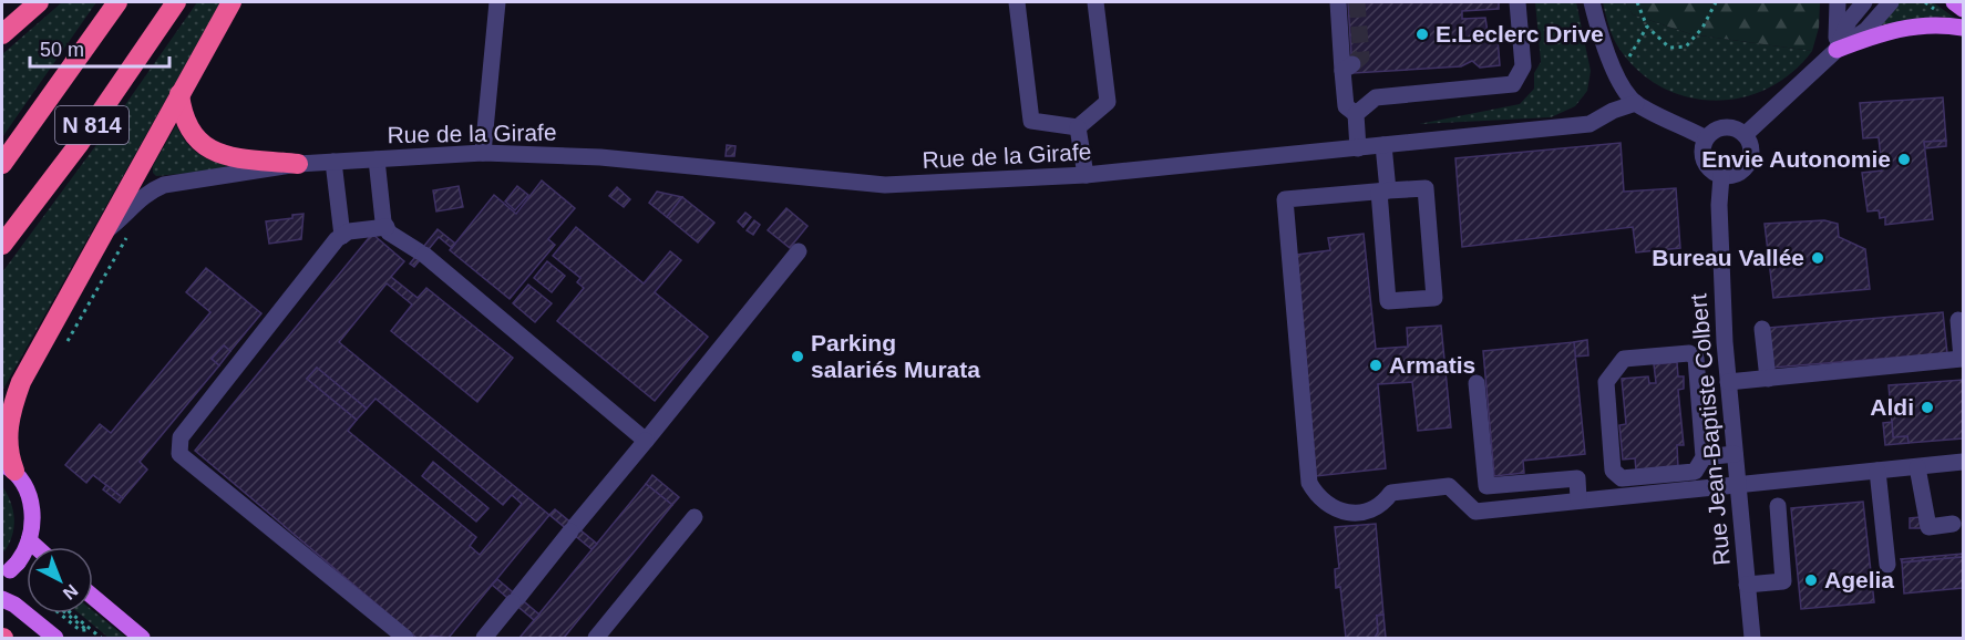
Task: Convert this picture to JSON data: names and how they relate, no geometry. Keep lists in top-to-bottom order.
{
  "streets": {
    "highway": ["N 814"],
    "street": ["Rue de la Girafe", "Rue Jean-Baptiste Colbert"]
  },
  "places": [
    "E.Leclerc Drive",
    "Envie Autonomie",
    "Bureau Vallée",
    "Parking salariés Murata",
    "Armatis",
    "Aldi",
    "Agelia"
  ],
  "scale_bar": "50 m",
  "north": "bottom right"
}
